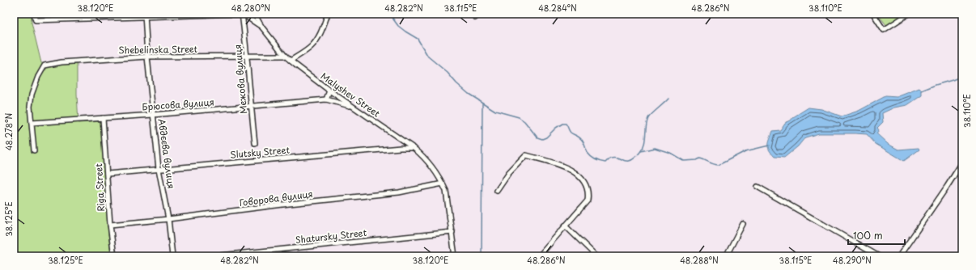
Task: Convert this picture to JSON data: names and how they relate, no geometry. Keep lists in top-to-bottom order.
{
  "streets": {
    "street": [
      "Shebelinska Street",
      "Межова вулиця",
      "Malyshev Street",
      "Брюсова вулиця",
      "Slutsky Street",
      "Авдєєва вулиця",
      "Riga Street",
      "Говорова вулиця",
      "Shatursky Street"
    ]
  },
  "crossings": [
    ["Shebelinska Street", "Межова вулиця"],
    ["Shebelinska Street", "Malyshev Street"],
    ["Shebelinska Street", "Брюсова вулиця"],
    ["Shebelinska Street", "Авдєєва вулиця"],
    ["Межова вулиця", "Брюсова вулиця"],
    ["Malyshev Street", "Брюсова вулиця"],
    ["Malyshev Street", "Slutsky Street"],
    ["Malyshev Street", "Говорова вулиця"],
    ["Malyshev Street", "Shatursky Street"],
    ["Брюсова вулиця", "Авдєєва вулиця"],
    ["Брюсова вулиця", "Riga Street"],
    ["Slutsky Street", "Авдєєва вулиця"],
    ["Slutsky Street", "Riga Street"],
    ["Авдєєва вулиця", "Говорова вулиця"],
    ["Riga Street", "Говорова вулиця"]
  ],
  "scale_bar": "100 m",
  "coordinates": [
    "38.120°E",
    "48.280°N",
    "48.282°N",
    "38.115°E",
    "48.284°N",
    "48.286°N",
    "38.110°E",
    "48.278°N",
    "38.125°E",
    "48.288°N",
    "48.290°N"
  ]
}
